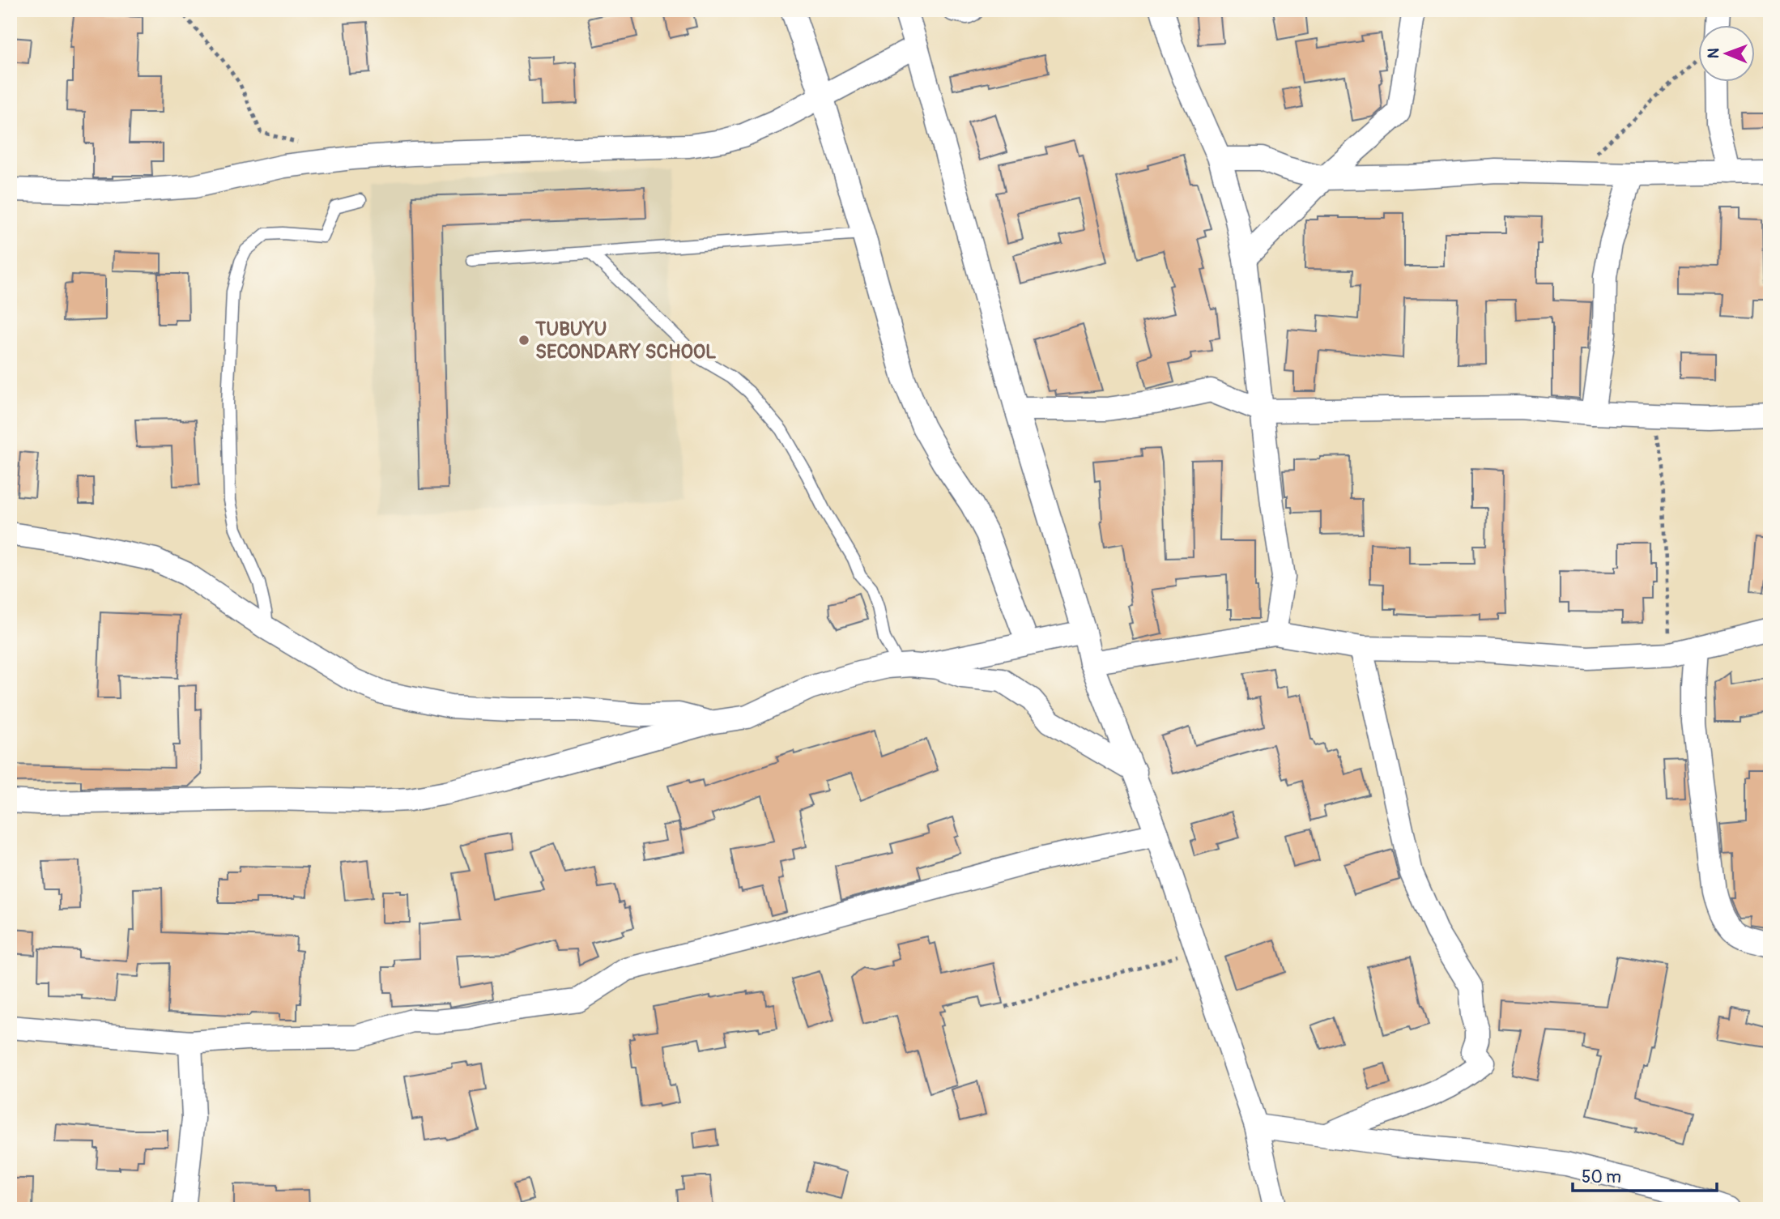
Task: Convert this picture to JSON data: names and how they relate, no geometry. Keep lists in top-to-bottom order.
{
  "places": ["TUBUYU SECONDARY SCHOOL"],
  "scale_bar": "50 m",
  "north": "left"
}
